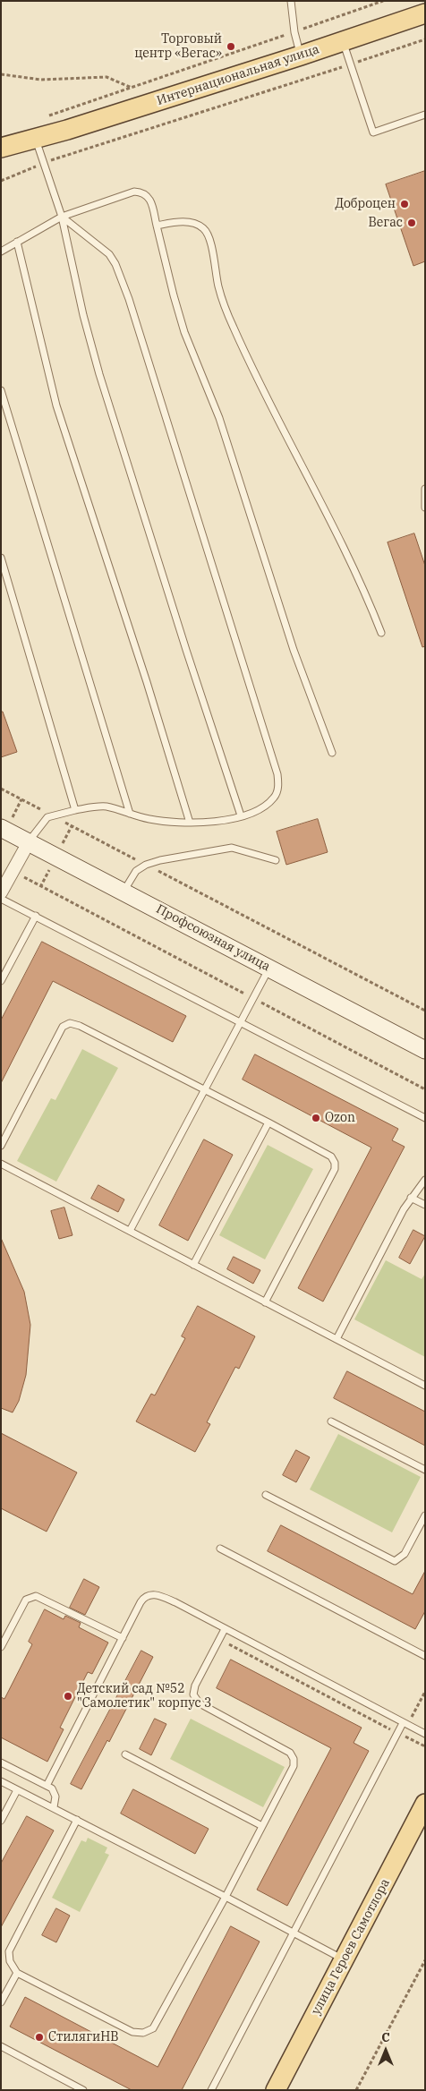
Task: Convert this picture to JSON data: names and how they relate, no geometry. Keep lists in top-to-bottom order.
{
  "streets": {
    "main road": ["Интернациональная улица", "Профсоюзная улица", "улица Героев Самотлора"]
  },
  "places": [
    "Торговый центр «Вегас»",
    "Доброцен",
    "Вегас",
    "Ozon",
    "Детский сад №52 \"Самолетик\" корпус 3",
    "СтилягиНВ"
  ],
  "north": "top"
}
